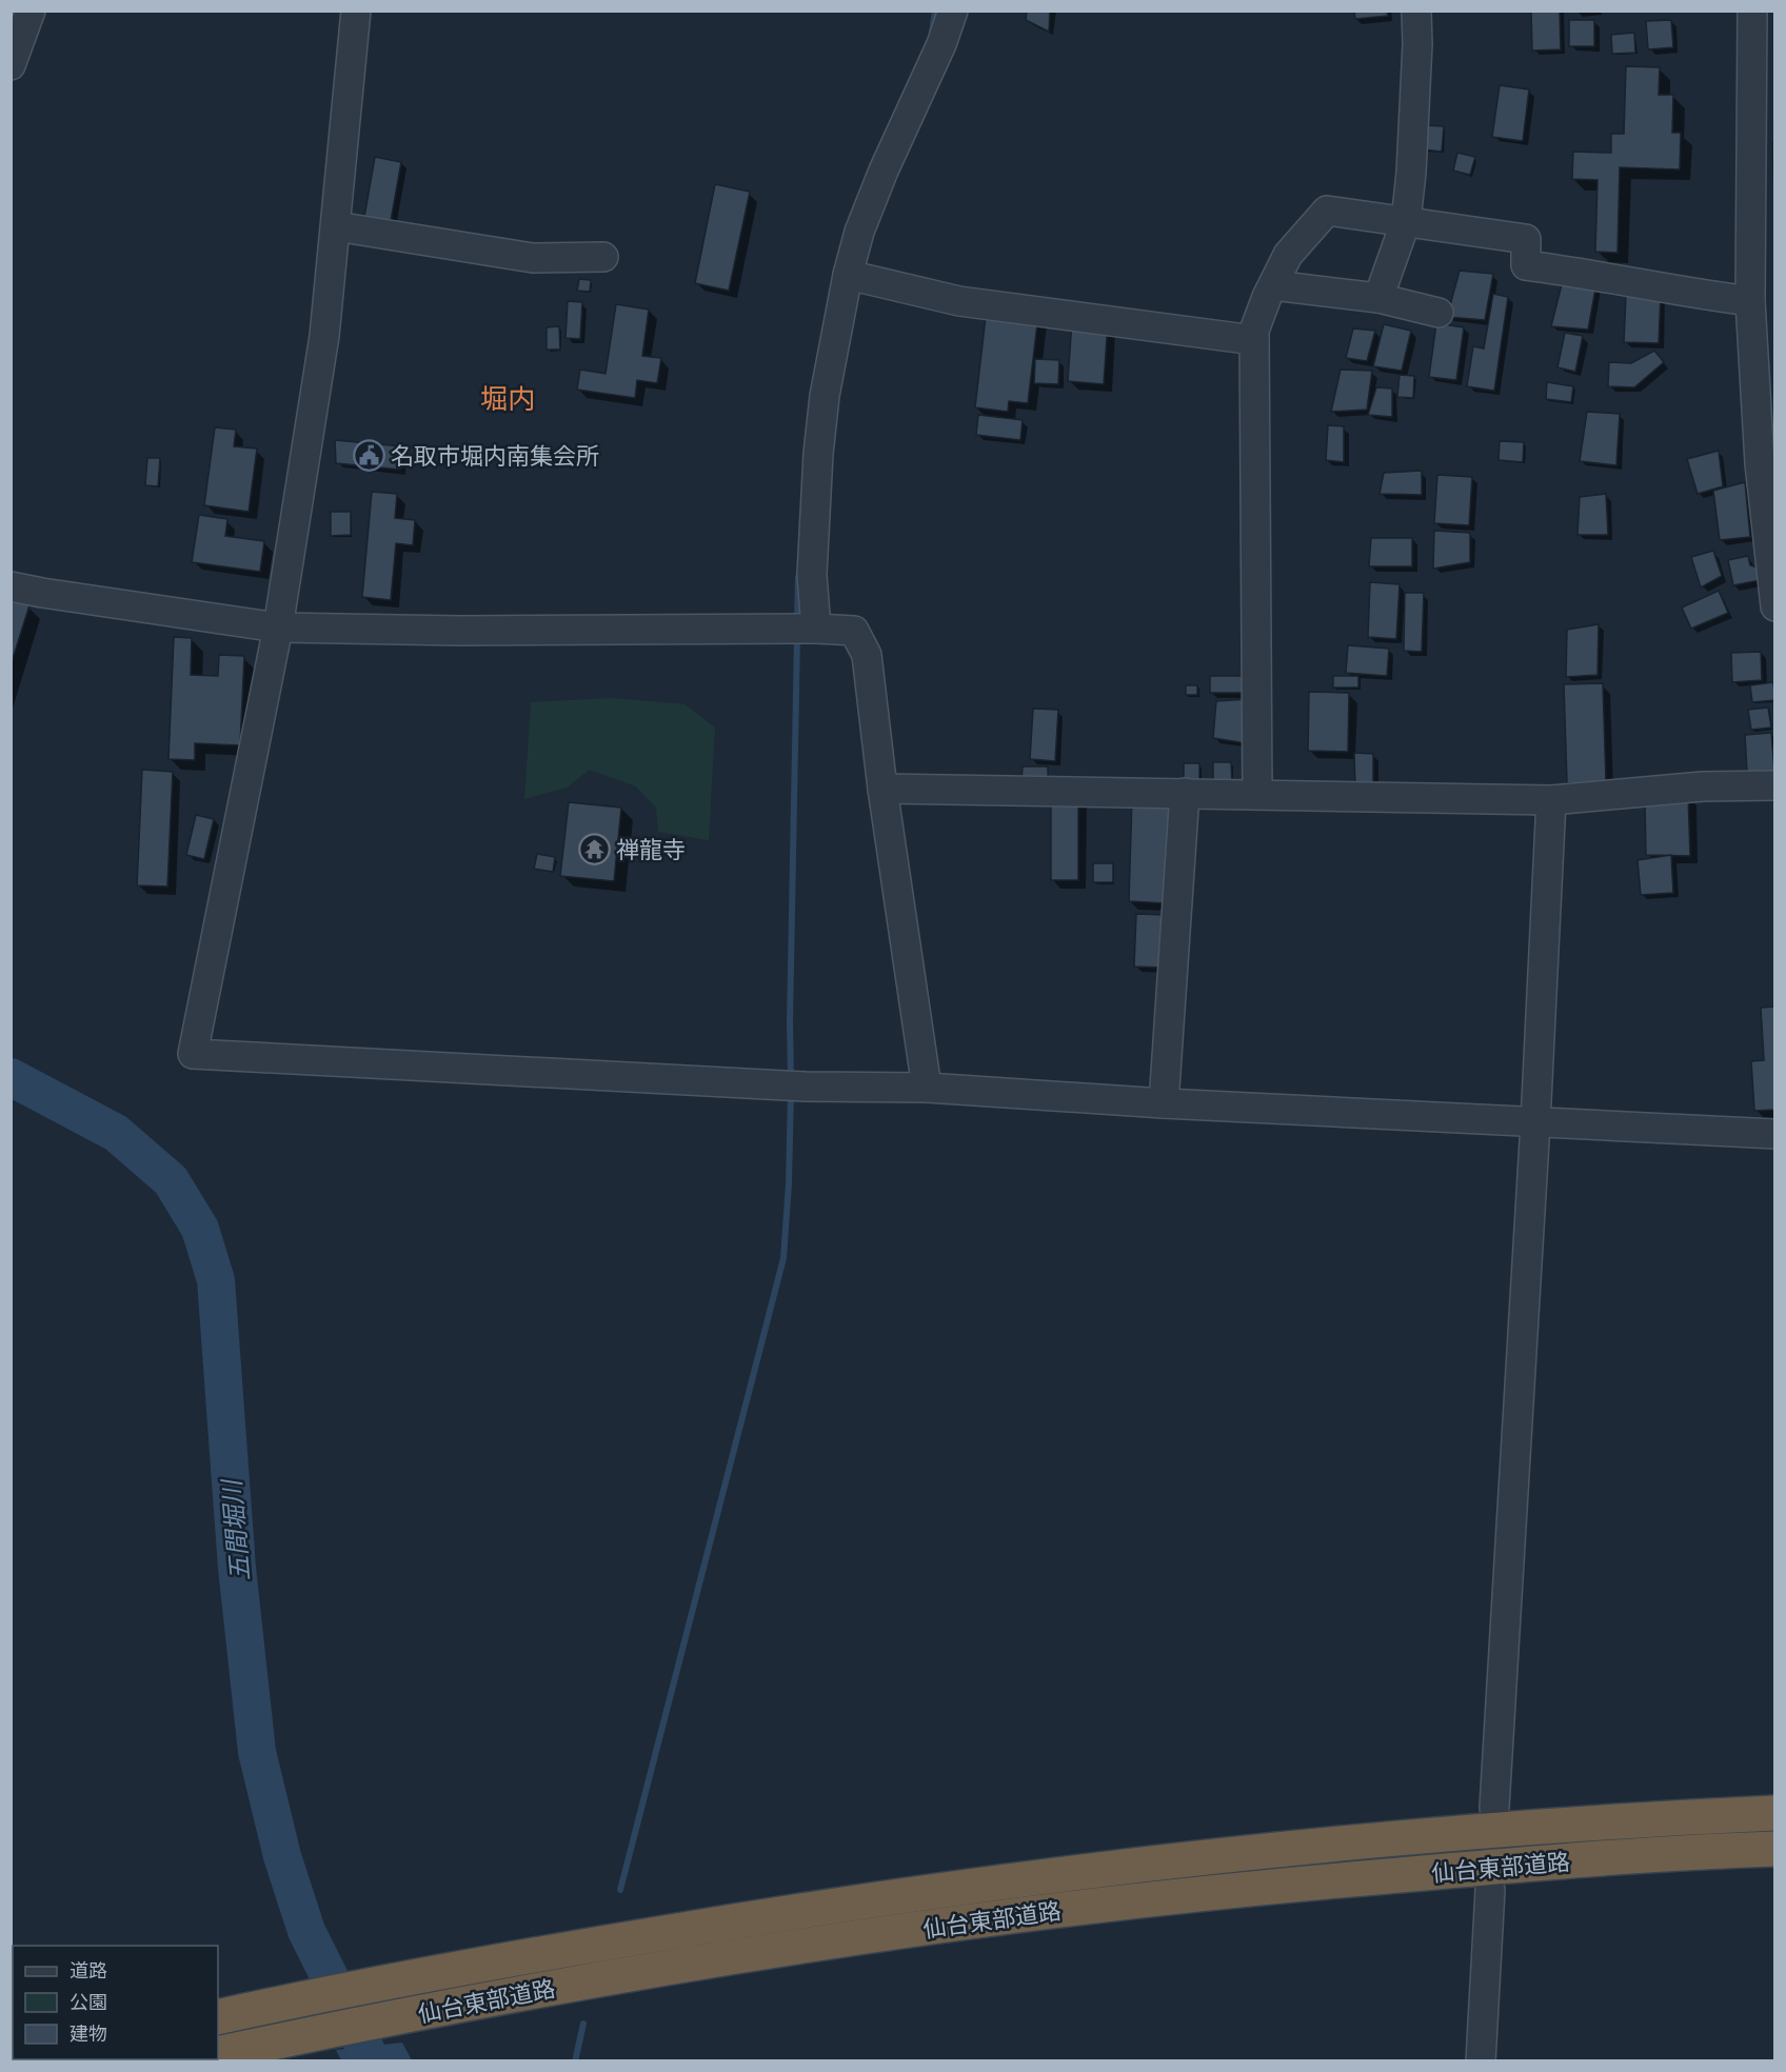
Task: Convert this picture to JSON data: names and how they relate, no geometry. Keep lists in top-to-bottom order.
{
  "streets": {
    "highway": ["仙台東部道路"]
  },
  "districts": ["堀内"],
  "water": ["五間堀川"],
  "places": {
    "public building": ["名取市堀内南集会所"],
    "temple": ["禅龍寺"]
  },
  "legend": ["道路", "公園", "建物"]
}
